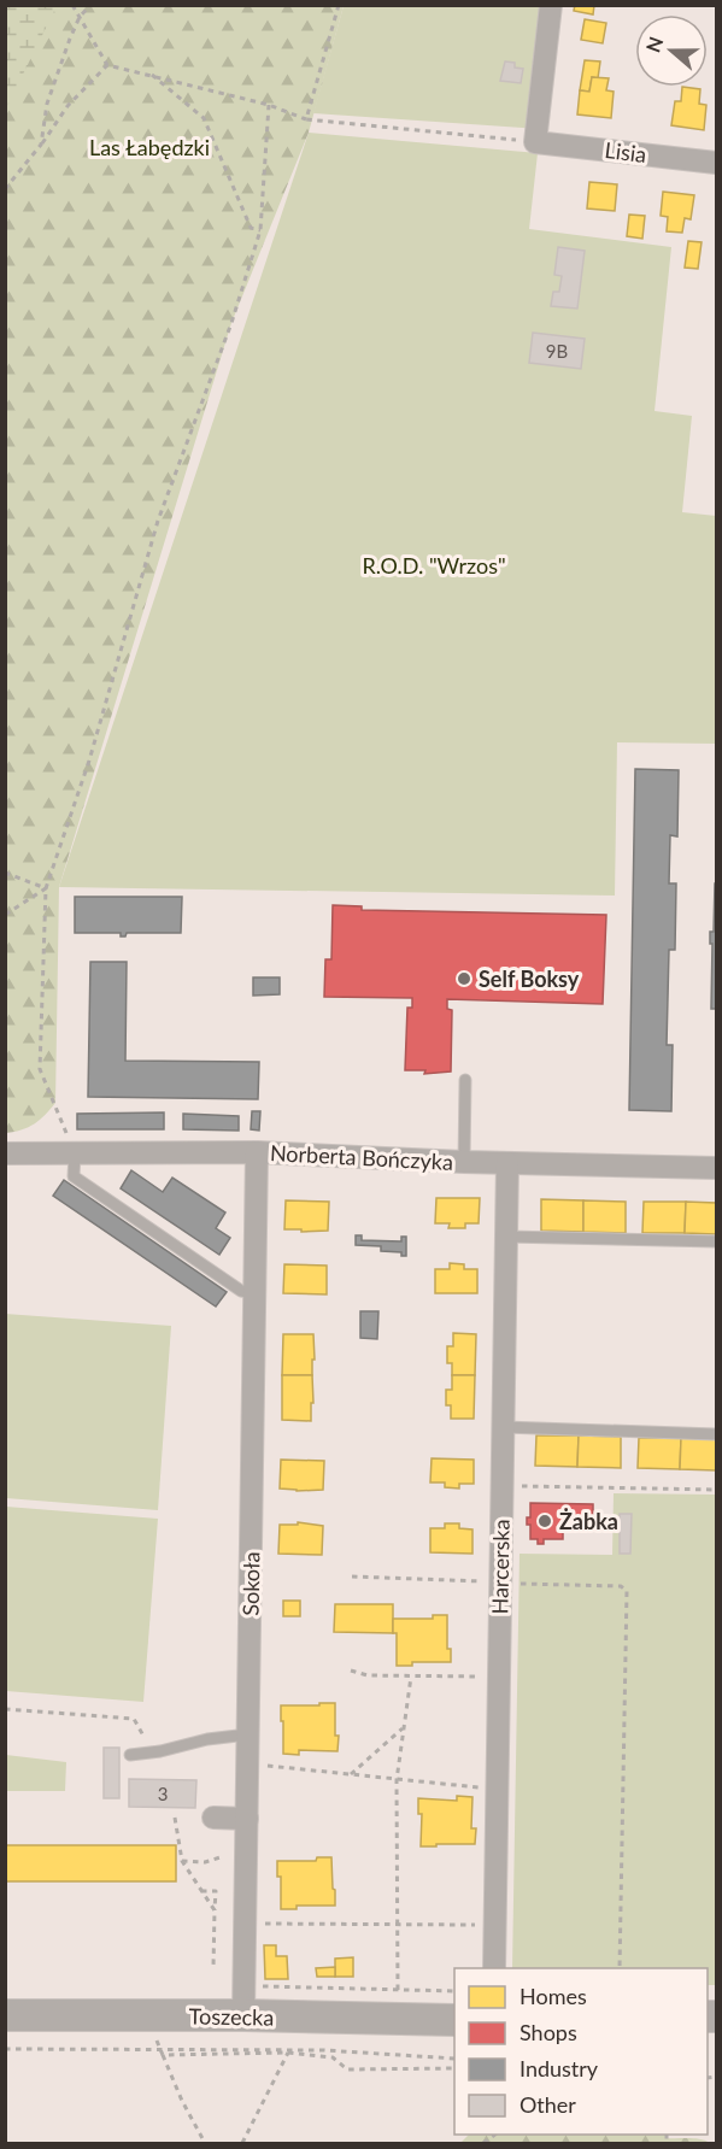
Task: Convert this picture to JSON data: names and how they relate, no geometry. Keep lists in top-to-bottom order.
{
  "streets": {
    "main road": ["Toszecka"],
    "street": [
      "Lisia",
      "Norberta Bończyka",
      "Harcerska",
      "Sokoła"
    ]
  },
  "crossings": [
    ["Norberta Bończyka", "Harcerska"],
    ["Norberta Bończyka", "Sokoła"],
    ["Sokoła", "Toszecka"]
  ],
  "parks": ["Las Łabędzki", "R.O.D. \"Wrzos\""],
  "places": ["Self Boksy", "Żabka"],
  "house_numbers": ["9B", "3"],
  "legend": [
    "Homes",
    "Shops",
    "Industry",
    "Other"
  ],
  "north": "left"
}
